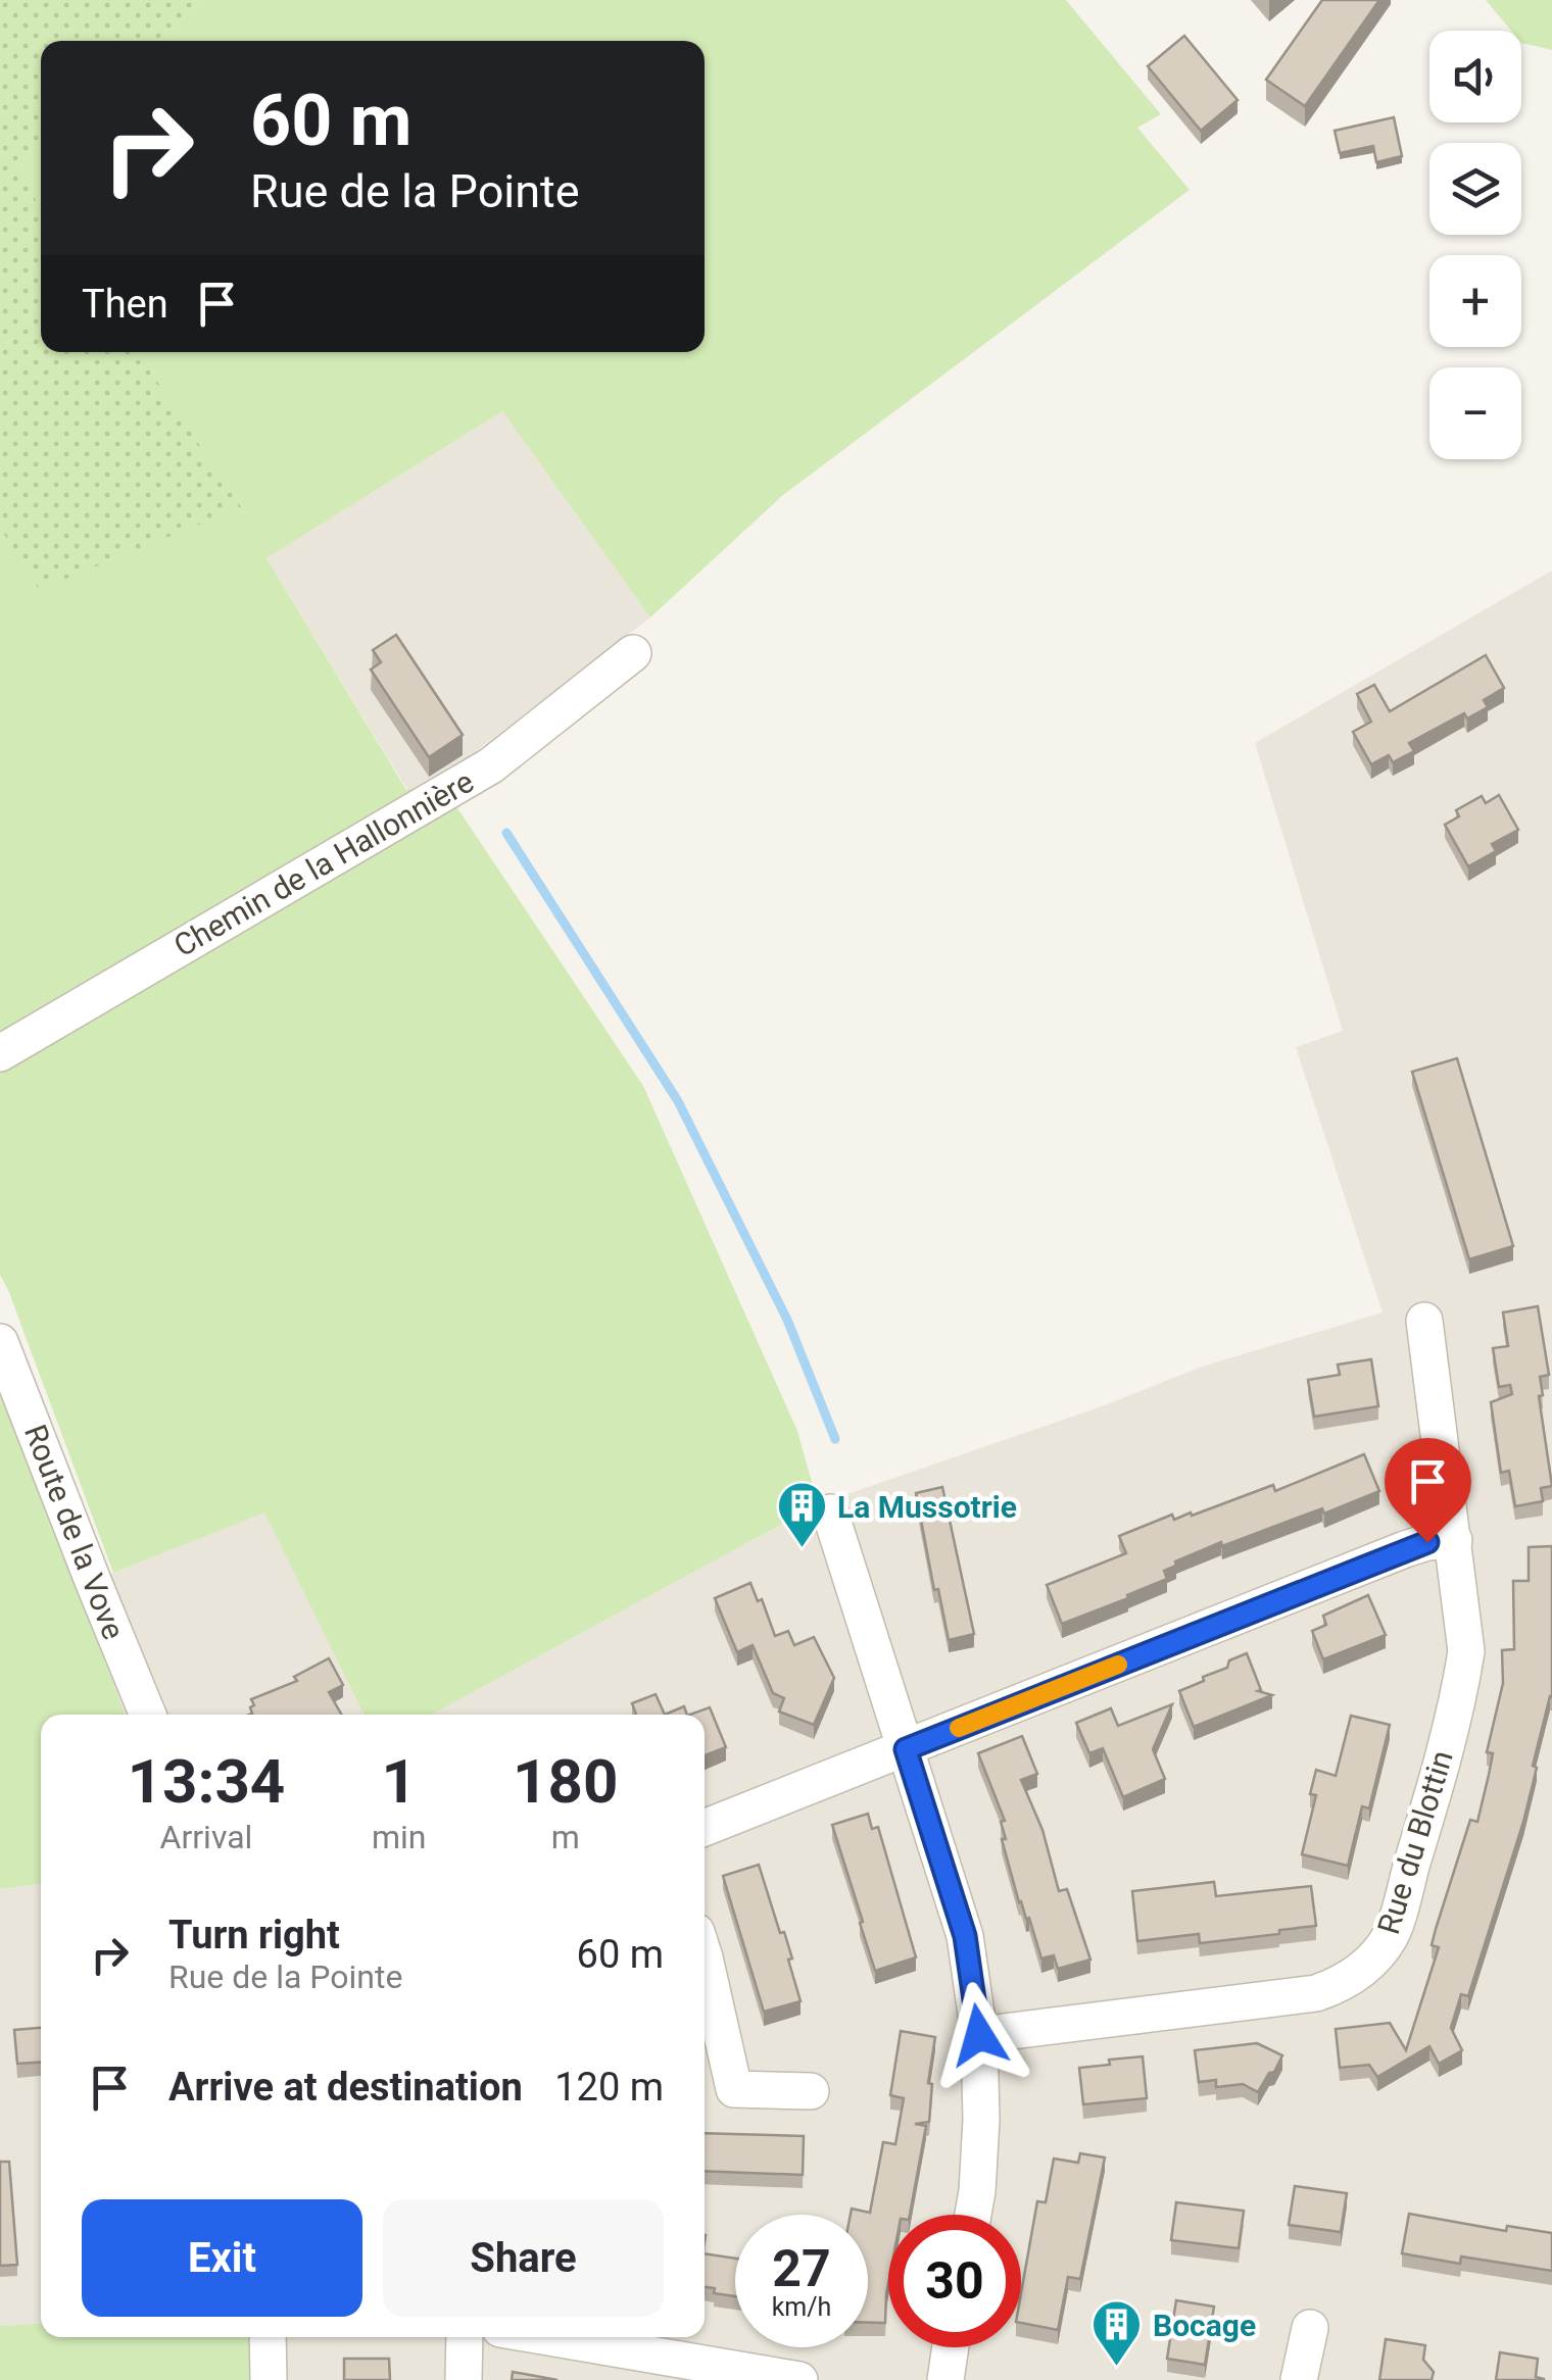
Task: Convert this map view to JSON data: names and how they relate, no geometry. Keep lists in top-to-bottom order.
{
  "streets": {
    "street": ["Chemin de la Hallonnière", "Route de la Vove", "Rue du Blottin"]
  },
  "places": {
    "building": ["La Mussotrie", "Bocage"]
  },
  "page": {
    "map_buttons": ["+", "−"],
    "turn": ["60 m", "Rue de la Pointe"],
    "then": "Then",
    "eta": [
      "13:34",
      "Arrival",
      "1",
      "min",
      "180",
      "m"
    ],
    "list": [
      {
        "name": "Turn right",
        "note": "Rue de la Pointe",
        "value": "60 m"
      },
      {
        "name": "Arrive at destination",
        "value": "120 m"
      }
    ],
    "buttons": ["Exit", "Share"],
    "speed": "27 km/h",
    "limit": "30"
  }
}
